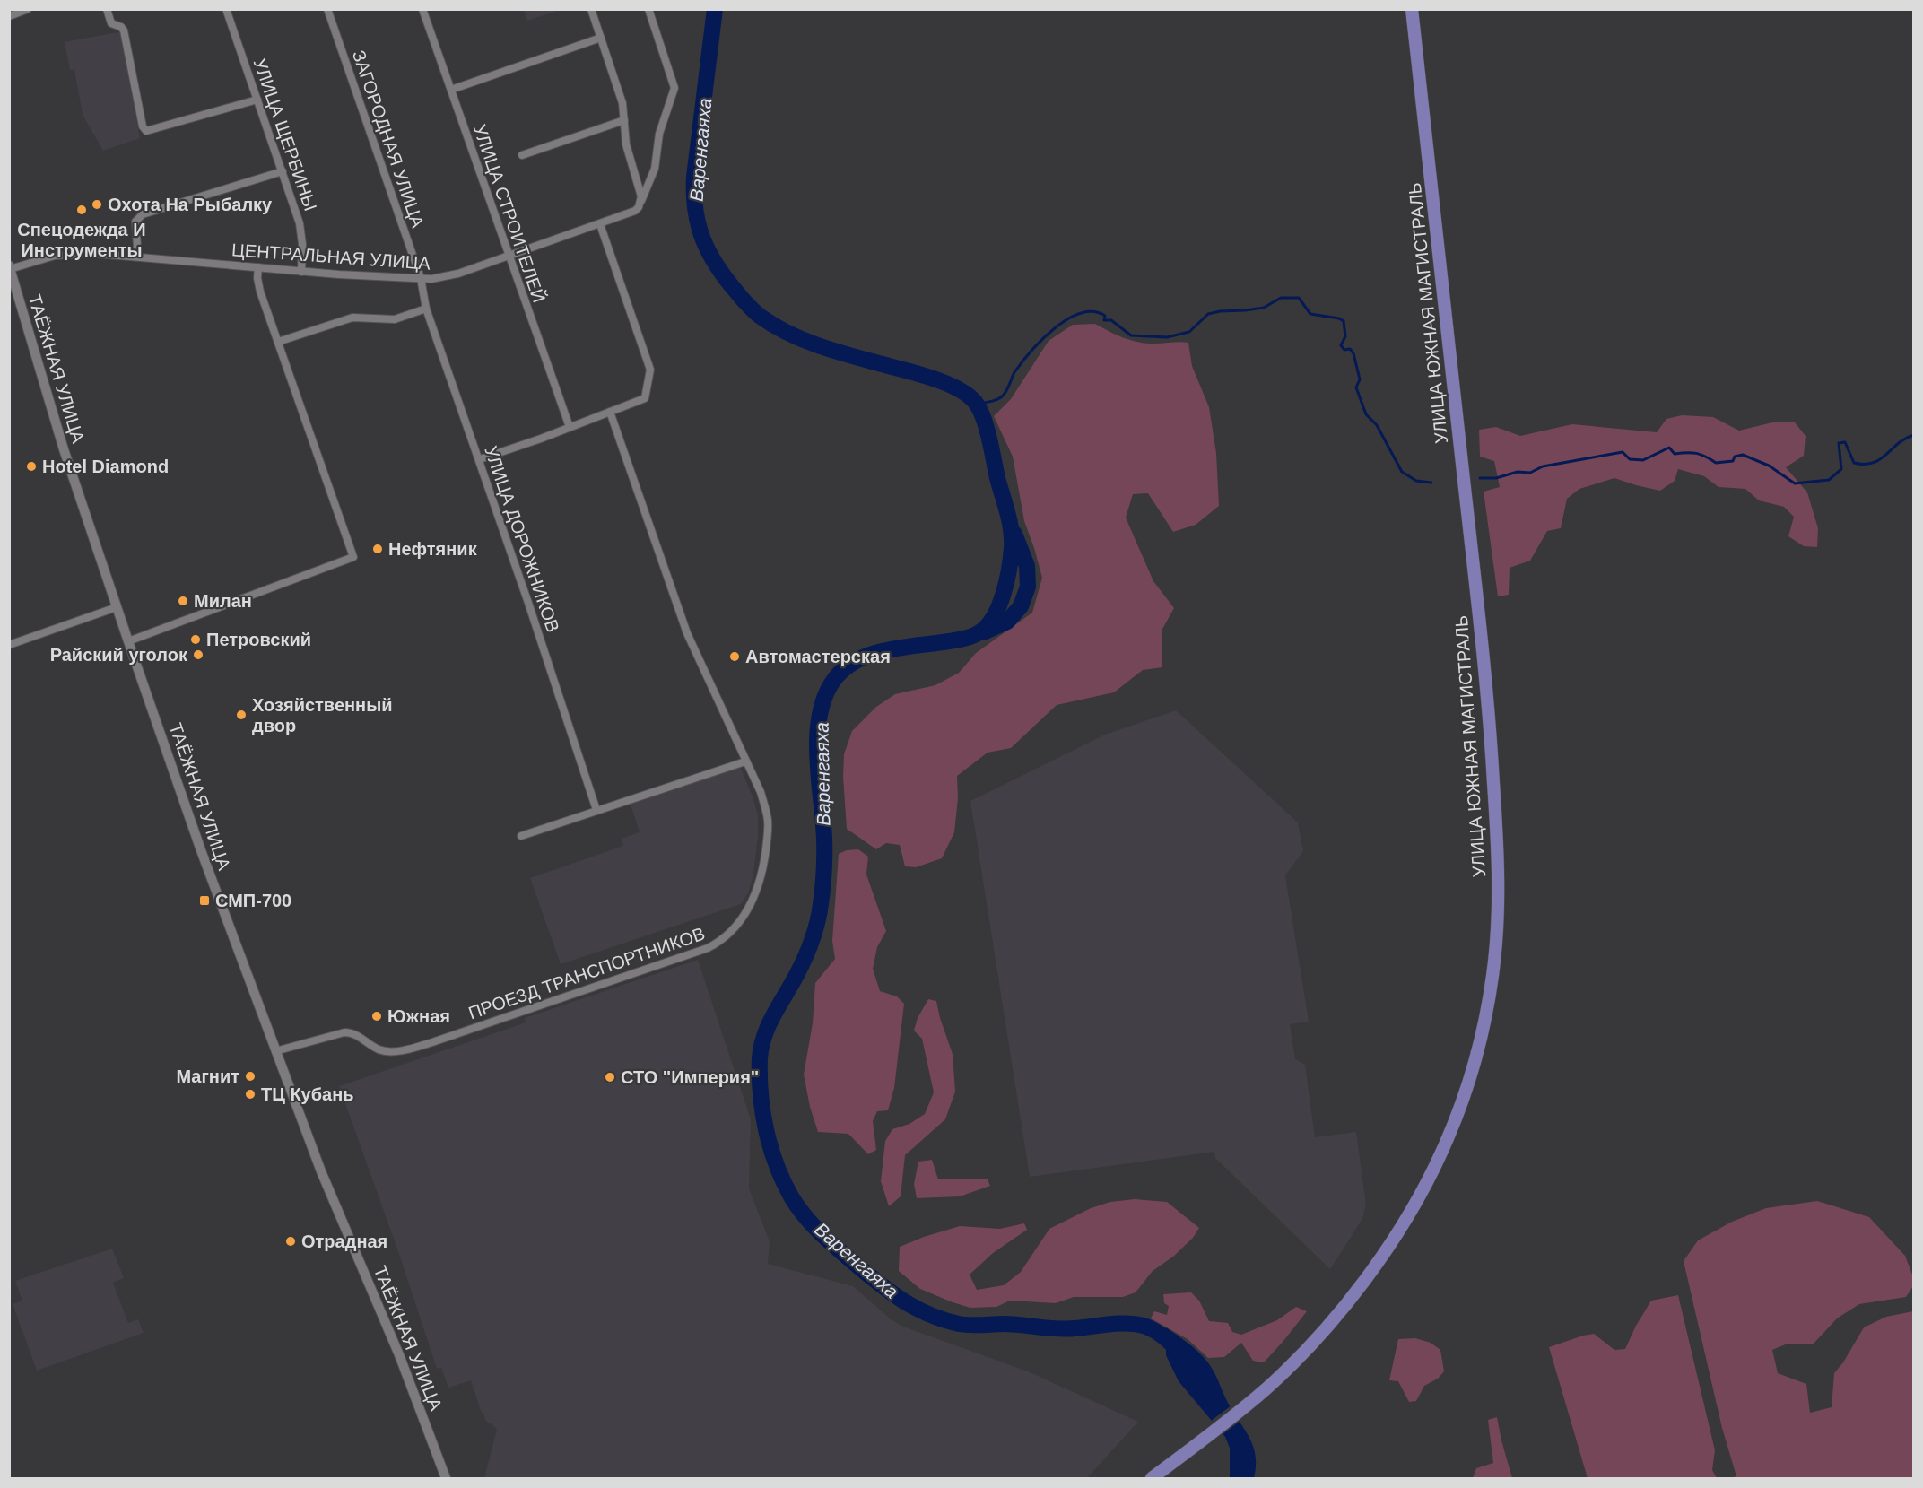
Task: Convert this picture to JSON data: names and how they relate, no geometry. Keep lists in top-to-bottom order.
{
  "streets": {
    "highway": ["УЛИЦА ЮЖНАЯ МАГИСТРАЛЬ"],
    "street": [
      "УЛИЦА ЩЕРБИНЫ",
      "ЗАГОРОДНАЯ УЛИЦА",
      "УЛИЦА СТРОИТЕЛЕЙ",
      "ЦЕНТРАЛЬНАЯ УЛИЦА",
      "ТАЁЖНАЯ УЛИЦА",
      "УЛИЦА ДОРОЖНИКОВ",
      "ПРОЕЗД ТРАНСПОРТНИКОВ"
    ]
  },
  "crossings": [
    ["УЛИЦА ЩЕРБИНЫ", "ЦЕНТРАЛЬНАЯ УЛИЦА"],
    ["ЗАГОРОДНАЯ УЛИЦА", "ЦЕНТРАЛЬНАЯ УЛИЦА"],
    ["ЗАГОРОДНАЯ УЛИЦА", "УЛИЦА ДОРОЖНИКОВ"],
    ["УЛИЦА СТРОИТЕЛЕЙ", "ЦЕНТРАЛЬНАЯ УЛИЦА"],
    ["ЦЕНТРАЛЬНАЯ УЛИЦА", "ТАЁЖНАЯ УЛИЦА"],
    ["ЦЕНТРАЛЬНАЯ УЛИЦА", "УЛИЦА ДОРОЖНИКОВ"],
    ["ТАЁЖНАЯ УЛИЦА", "ПРОЕЗД ТРАНСПОРТНИКОВ"]
  ],
  "water": ["Варенгаяха"],
  "places": {
    "other": [
      "Охота На Рыбалку",
      "Спецодежда И Инструменты",
      "Hotel Diamond",
      "Нефтяник",
      "Милан",
      "Петровский",
      "Райский уголок",
      "Автомастерская",
      "Хозяйственный двор",
      "Южная",
      "Магнит",
      "СТО \"Империя\"",
      "ТЦ Кубань",
      "Отрадная"
    ],
    "transit": ["СМП-700"]
  }
}
